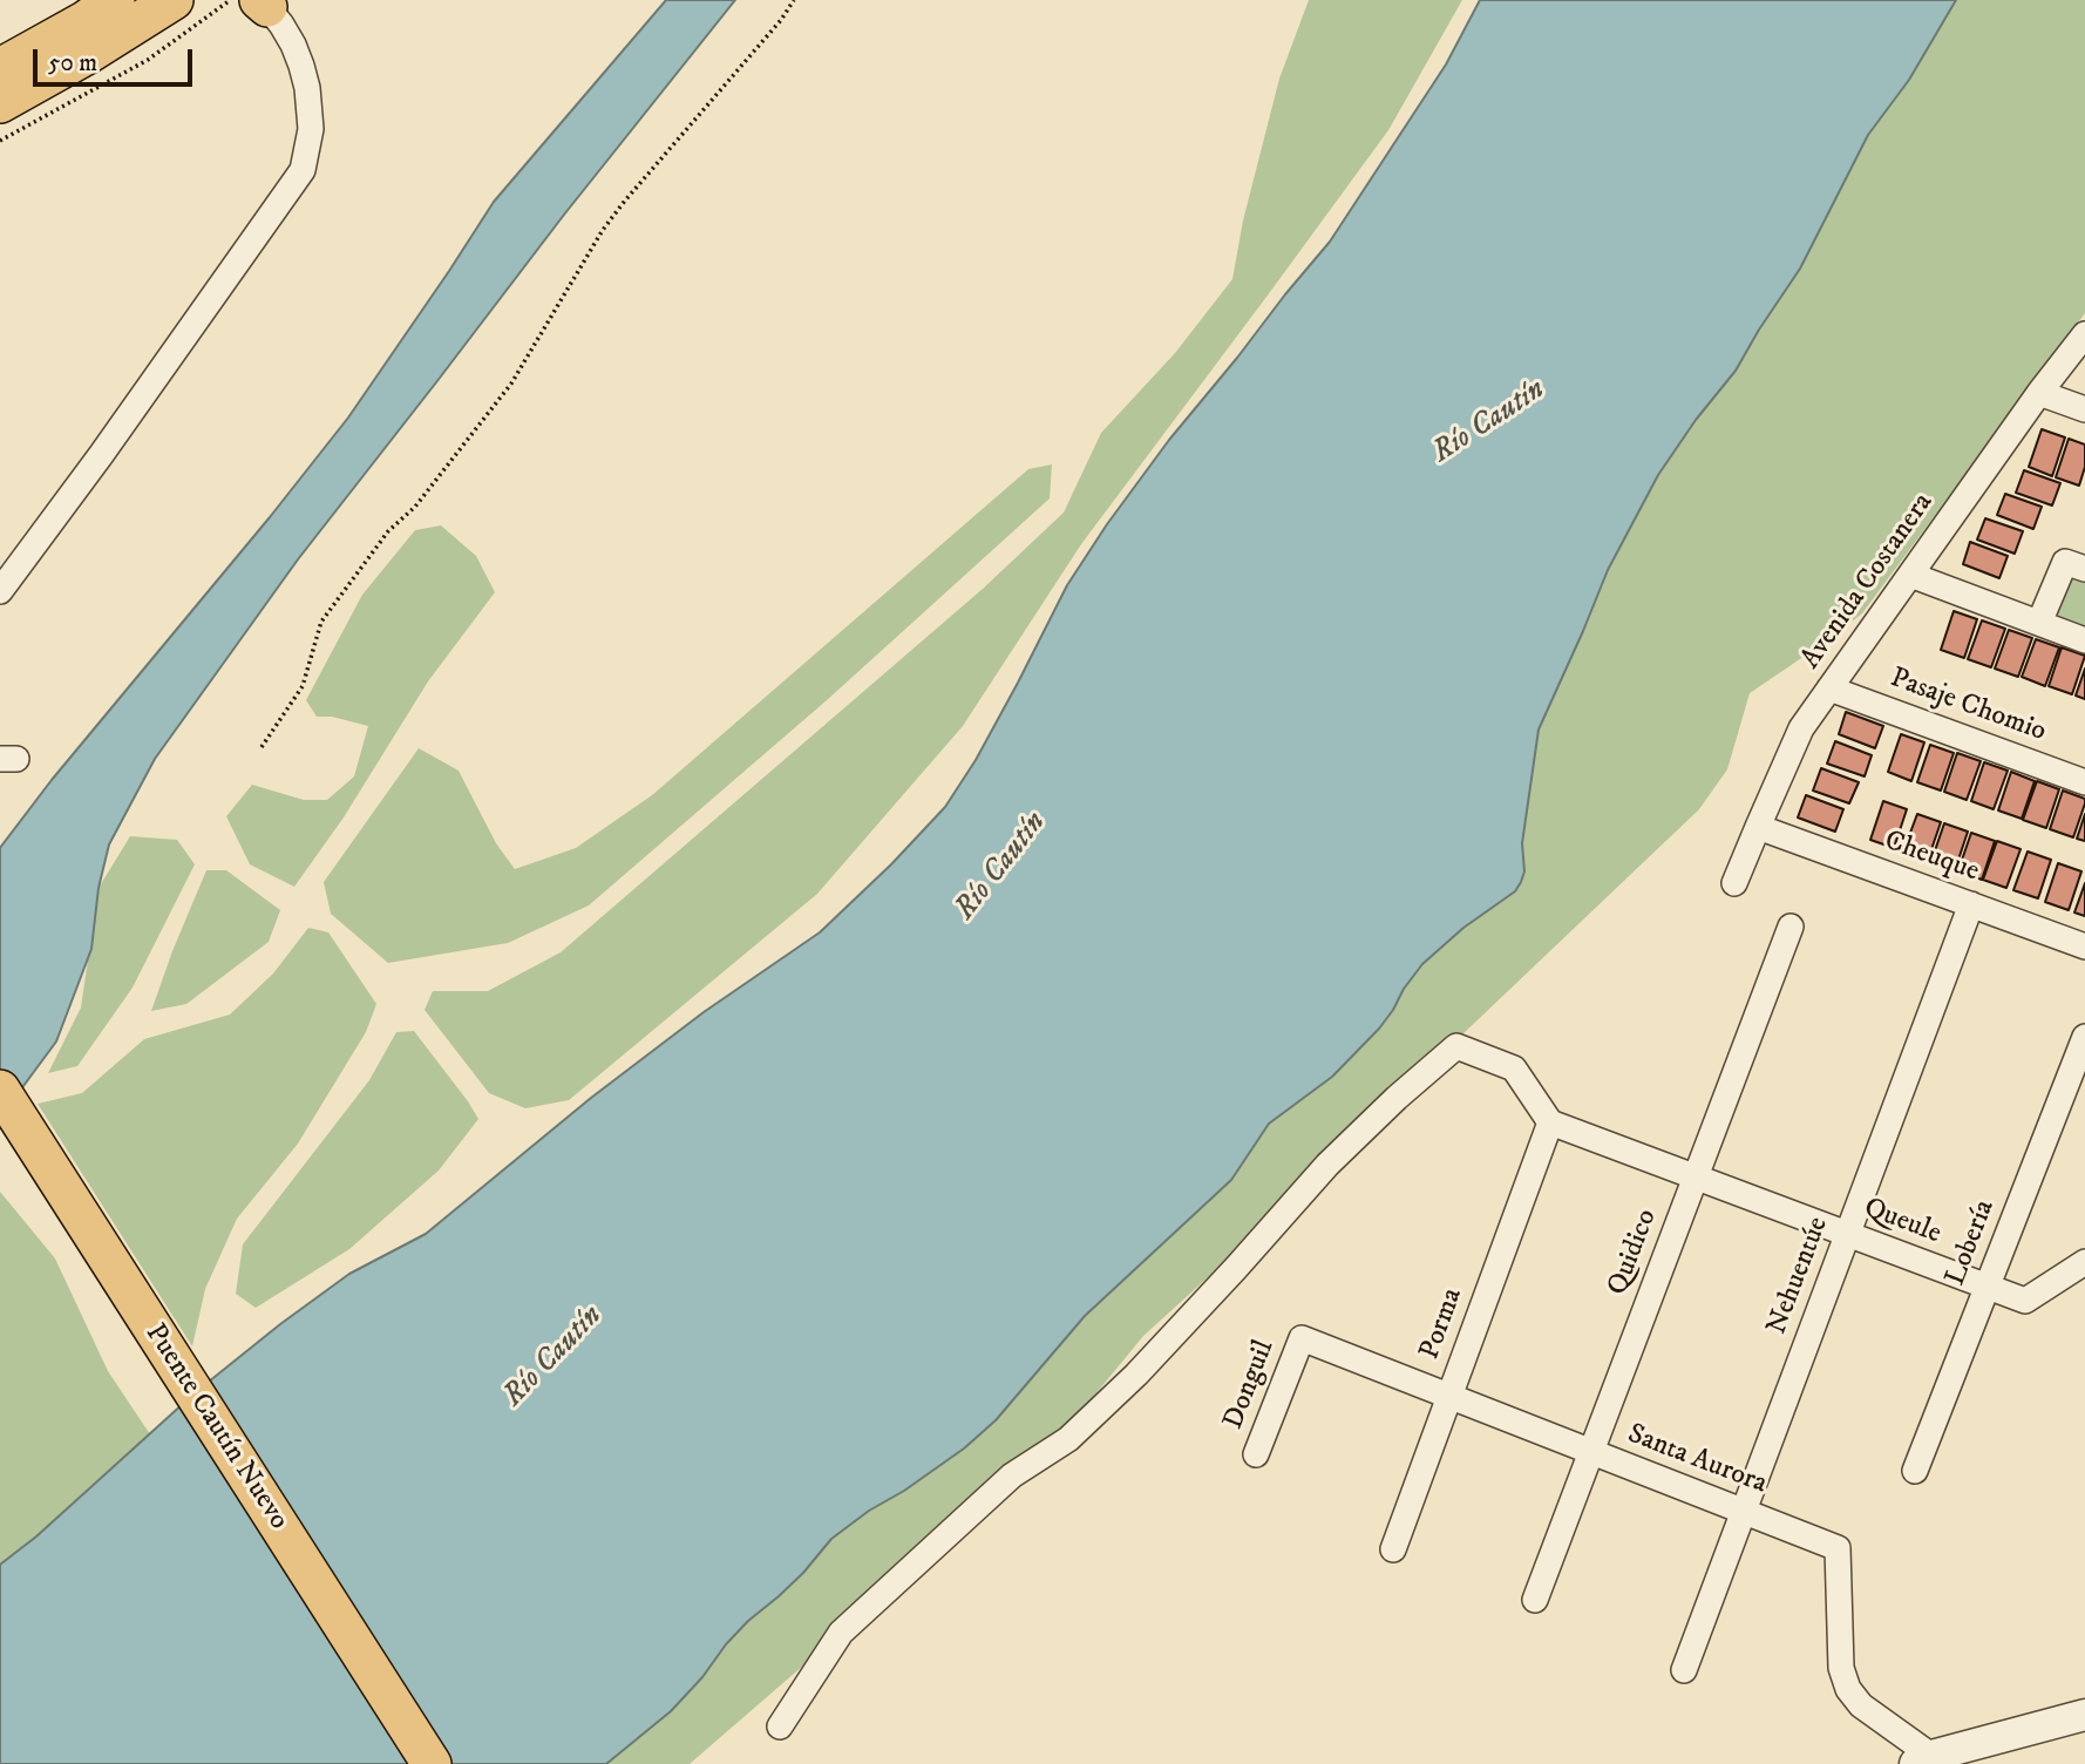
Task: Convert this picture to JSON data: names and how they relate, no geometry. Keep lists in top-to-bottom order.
{
  "streets": {
    "main road": ["Puente Cautín Nuevo"],
    "street": [
      "Avenida Costanera",
      "Pasaje Chomio",
      "Cheuque",
      "Queule",
      "Lobería",
      "Quidico",
      "Nehuentúe",
      "Porma",
      "Donguil",
      "Santa Aurora"
    ]
  },
  "crossings": [
    ["Avenida Costanera", "Pasaje Chomio"],
    ["Avenida Costanera", "Cheuque"],
    ["Cheuque", "Nehuentúe"],
    ["Queule", "Lobería"],
    ["Queule", "Quidico"],
    ["Queule", "Nehuentúe"],
    ["Queule", "Porma"],
    ["Quidico", "Santa Aurora"],
    ["Nehuentúe", "Santa Aurora"],
    ["Porma", "Santa Aurora"],
    ["Donguil", "Santa Aurora"]
  ],
  "water": ["Río Cautín"],
  "scale_bar": "50 m"
}
